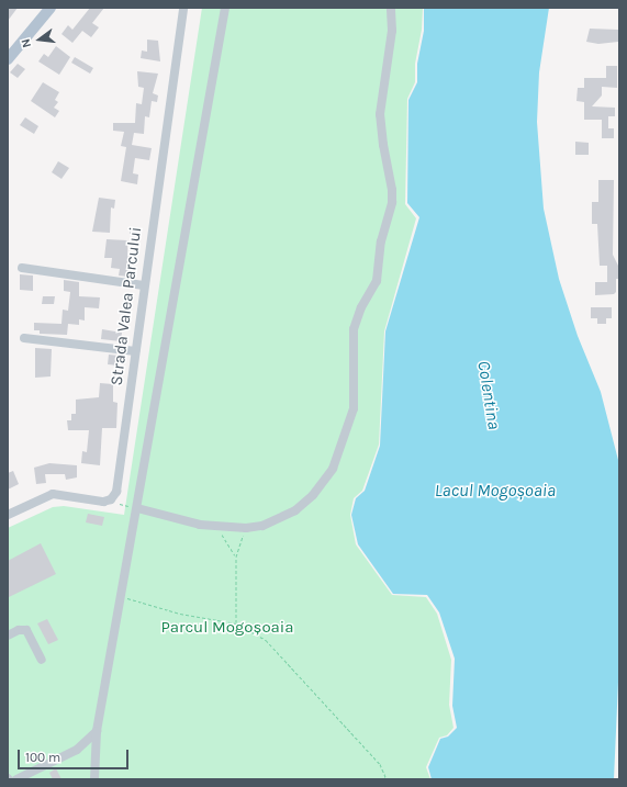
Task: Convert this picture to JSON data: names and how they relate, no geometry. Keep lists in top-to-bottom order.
{
  "streets": {
    "street": ["Strada Valea Parcului"]
  },
  "water": ["Colentina", "Lacul Mogoșoaia"],
  "parks": ["Parcul Mogoșoaia"],
  "scale_bar": "100 m",
  "north": "left"
}
